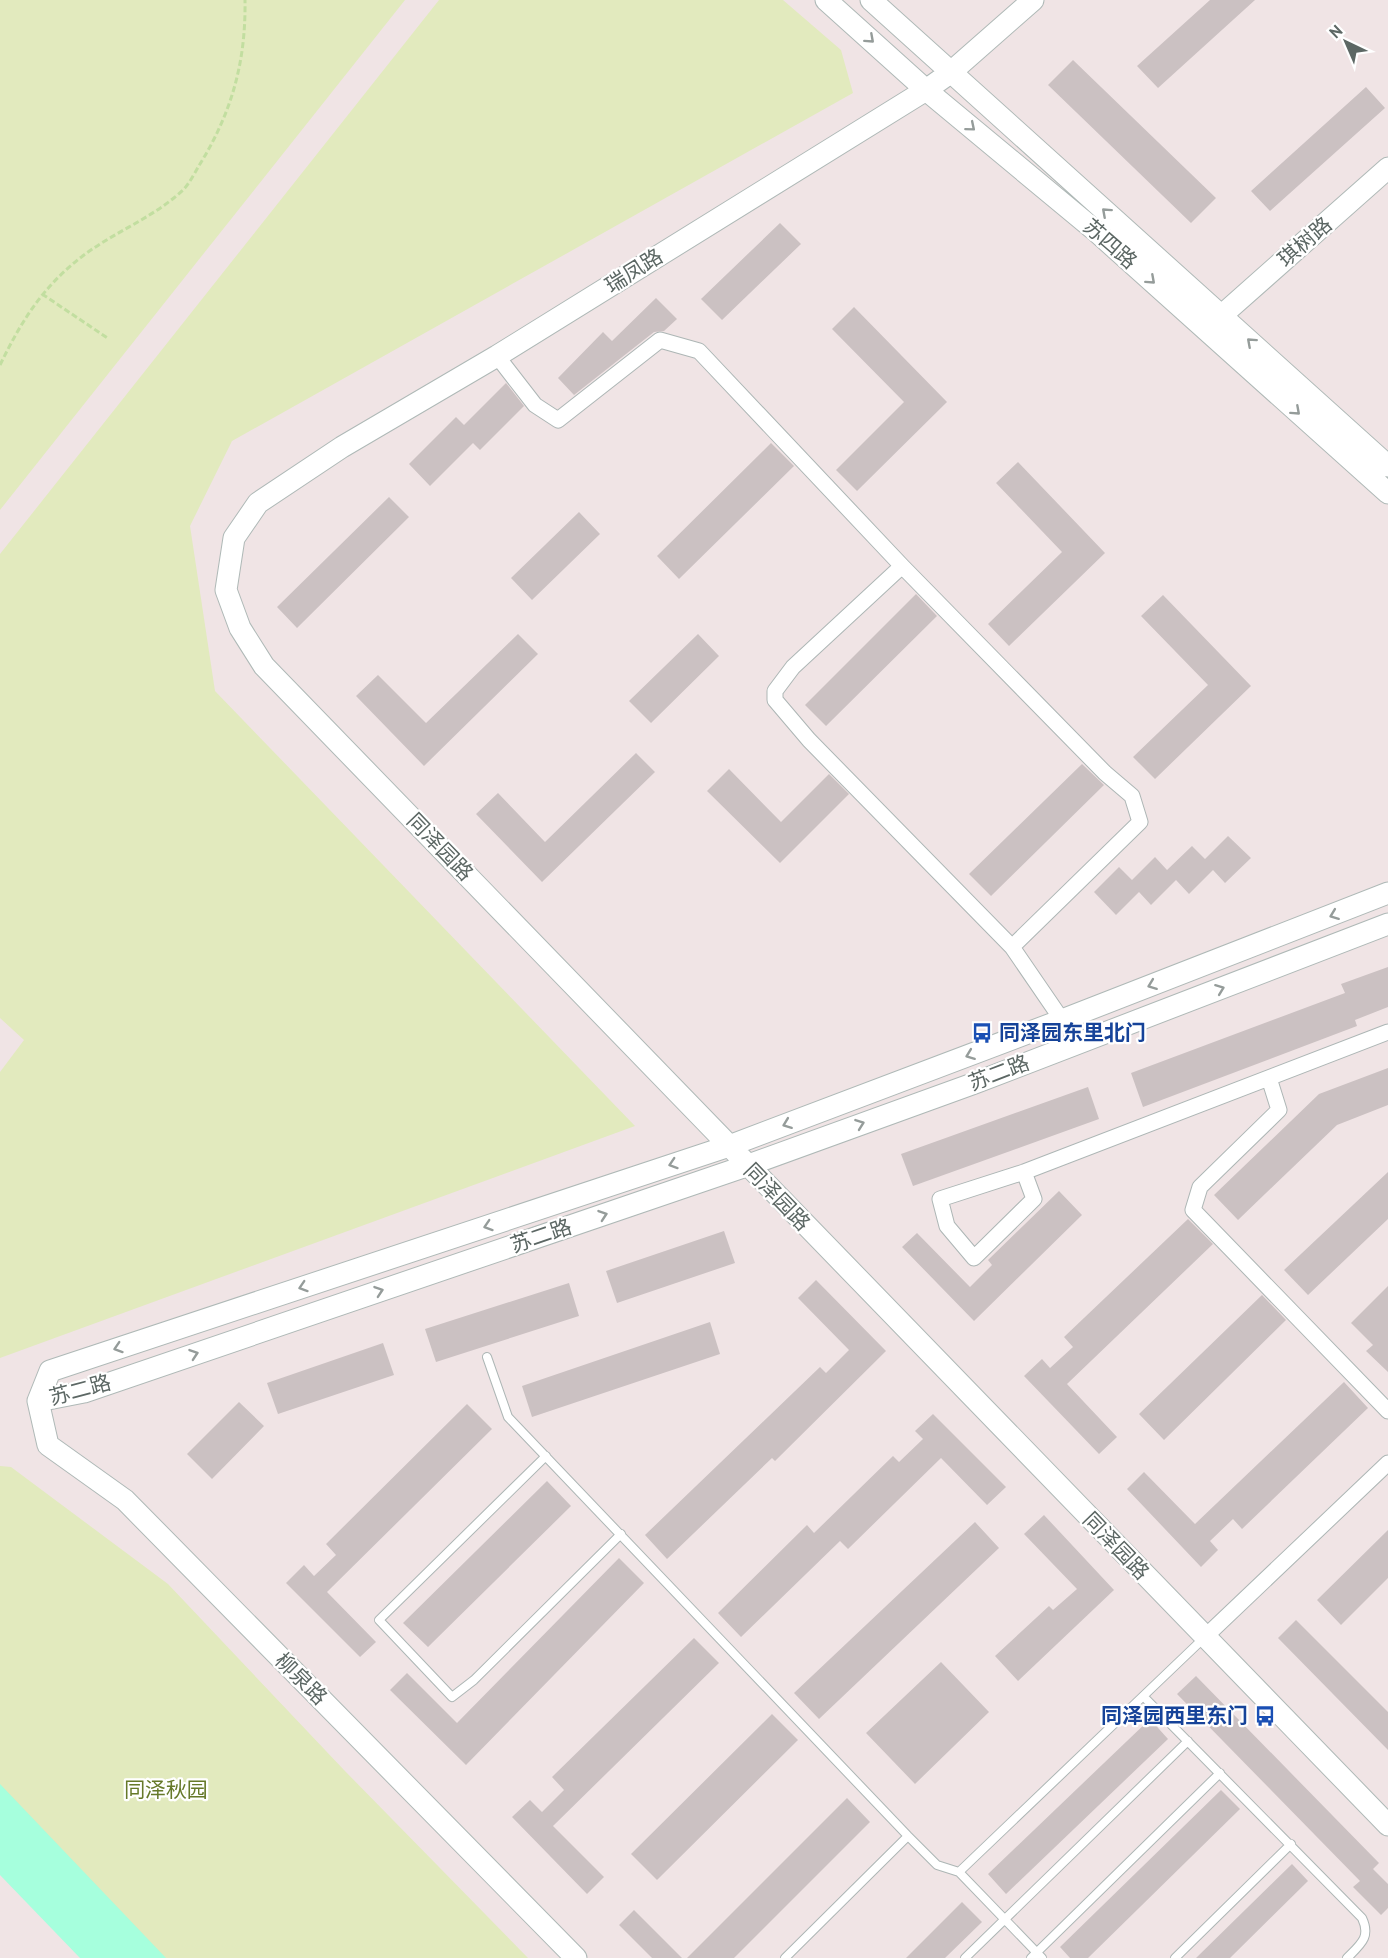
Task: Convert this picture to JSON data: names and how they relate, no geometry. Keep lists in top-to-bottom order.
{
  "streets": {
    "street": [
      "琪树路",
      "苏四路",
      "瑞凤路",
      "同泽园路",
      "苏二路",
      "柳泉路"
    ]
  },
  "crossings": [
    ["琪树路", "苏四路"],
    ["苏四路", "瑞凤路"],
    ["瑞凤路", "同泽园路"],
    ["同泽园路", "苏二路"],
    ["苏二路", "柳泉路"]
  ],
  "parks": ["同泽秋园"],
  "places": {
    "bus stop": ["同泽园东里北门", "同泽园西里东门"]
  },
  "north": "top left"
}
